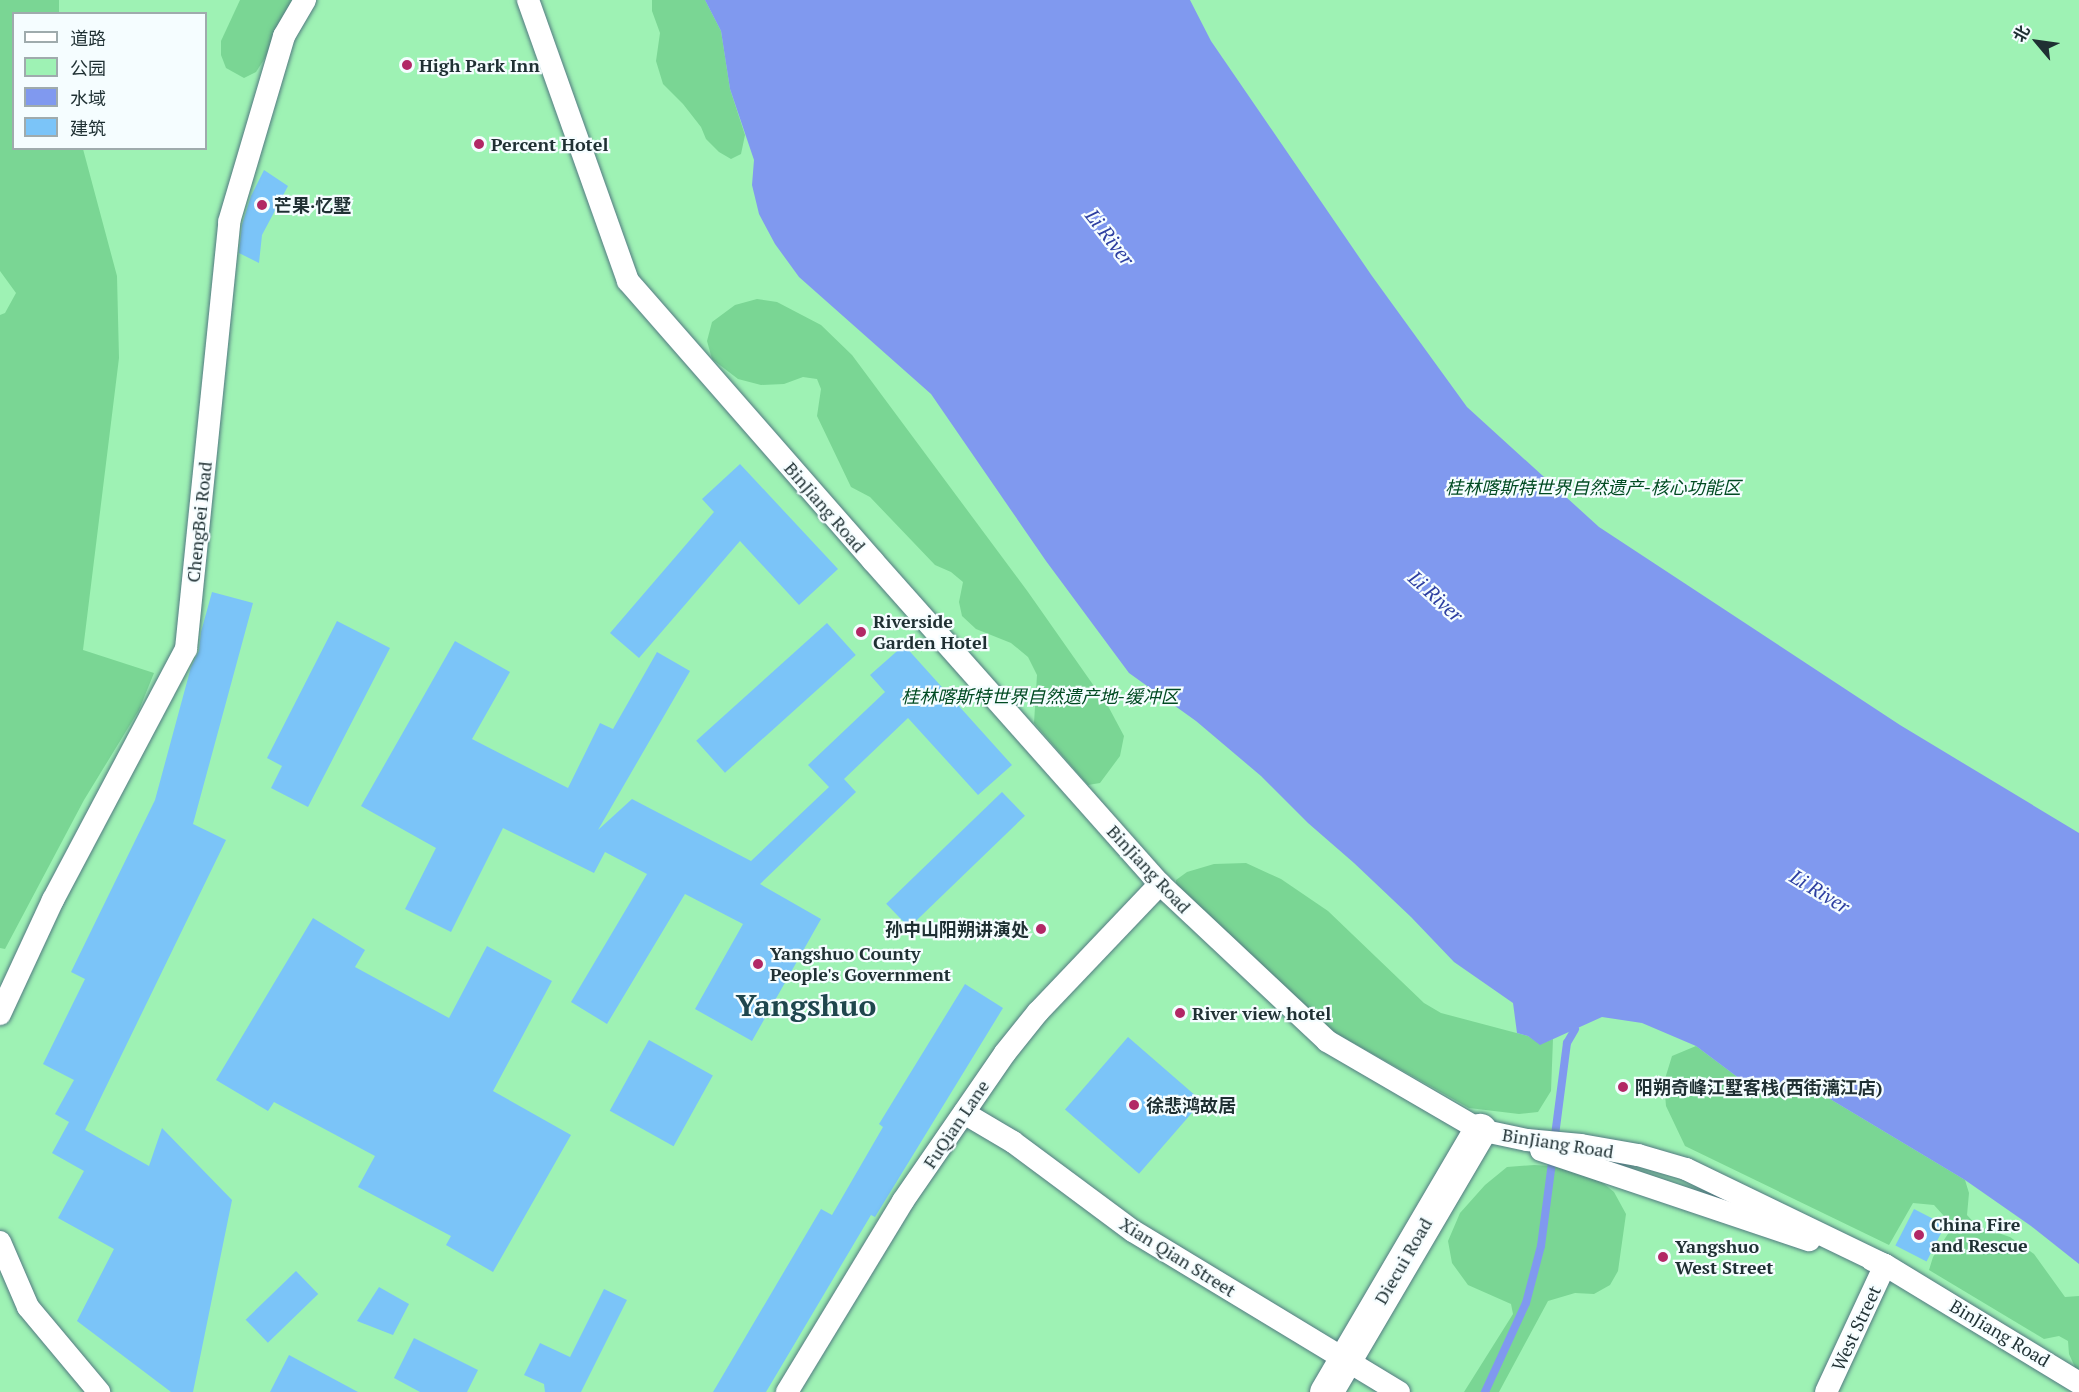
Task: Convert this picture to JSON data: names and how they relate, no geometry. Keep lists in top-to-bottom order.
{
  "streets": {
    "street": [
      "BinJiang Road",
      "ChengBei Road",
      "FuQian Lane",
      "Xian Qian Street",
      "Diecui Road",
      "West Street"
    ]
  },
  "crossings": [
    ["BinJiang Road", "FuQian Lane"],
    ["BinJiang Road", "Diecui Road"],
    ["BinJiang Road", "West Street"],
    ["FuQian Lane", "Xian Qian Street"],
    ["Xian Qian Street", "Diecui Road"]
  ],
  "districts": ["Yangshuo"],
  "water": ["Li River"],
  "parks": ["桂林喀斯特世界自然遗产-核心功能区", "桂林喀斯特世界自然遗产地-缓冲区"],
  "places": [
    "High Park Inn",
    "Percent Hotel",
    "芒果·忆墅",
    "Riverside Garden Hotel",
    "孙中山阳朔讲演处",
    "Yangshuo County People's Government",
    "River view hotel",
    "阳朔奇峰江墅客栈(西街漓江店)",
    "徐悲鸿故居",
    "China Fire and Rescue",
    "Yangshuo West Street"
  ],
  "legend": [
    "道路",
    "公园",
    "水域",
    "建筑"
  ],
  "north": "top left"
}
